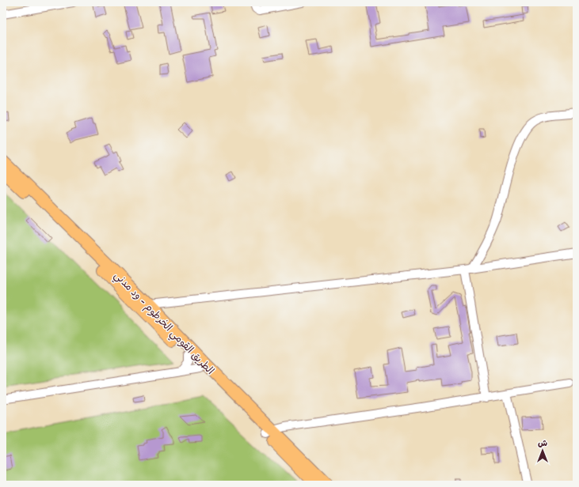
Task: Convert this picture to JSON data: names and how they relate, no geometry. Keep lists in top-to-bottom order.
{
  "streets": {
    "highway": ["الطريق القومي الخرطوم - ود مدني"]
  },
  "north": "top"
}
